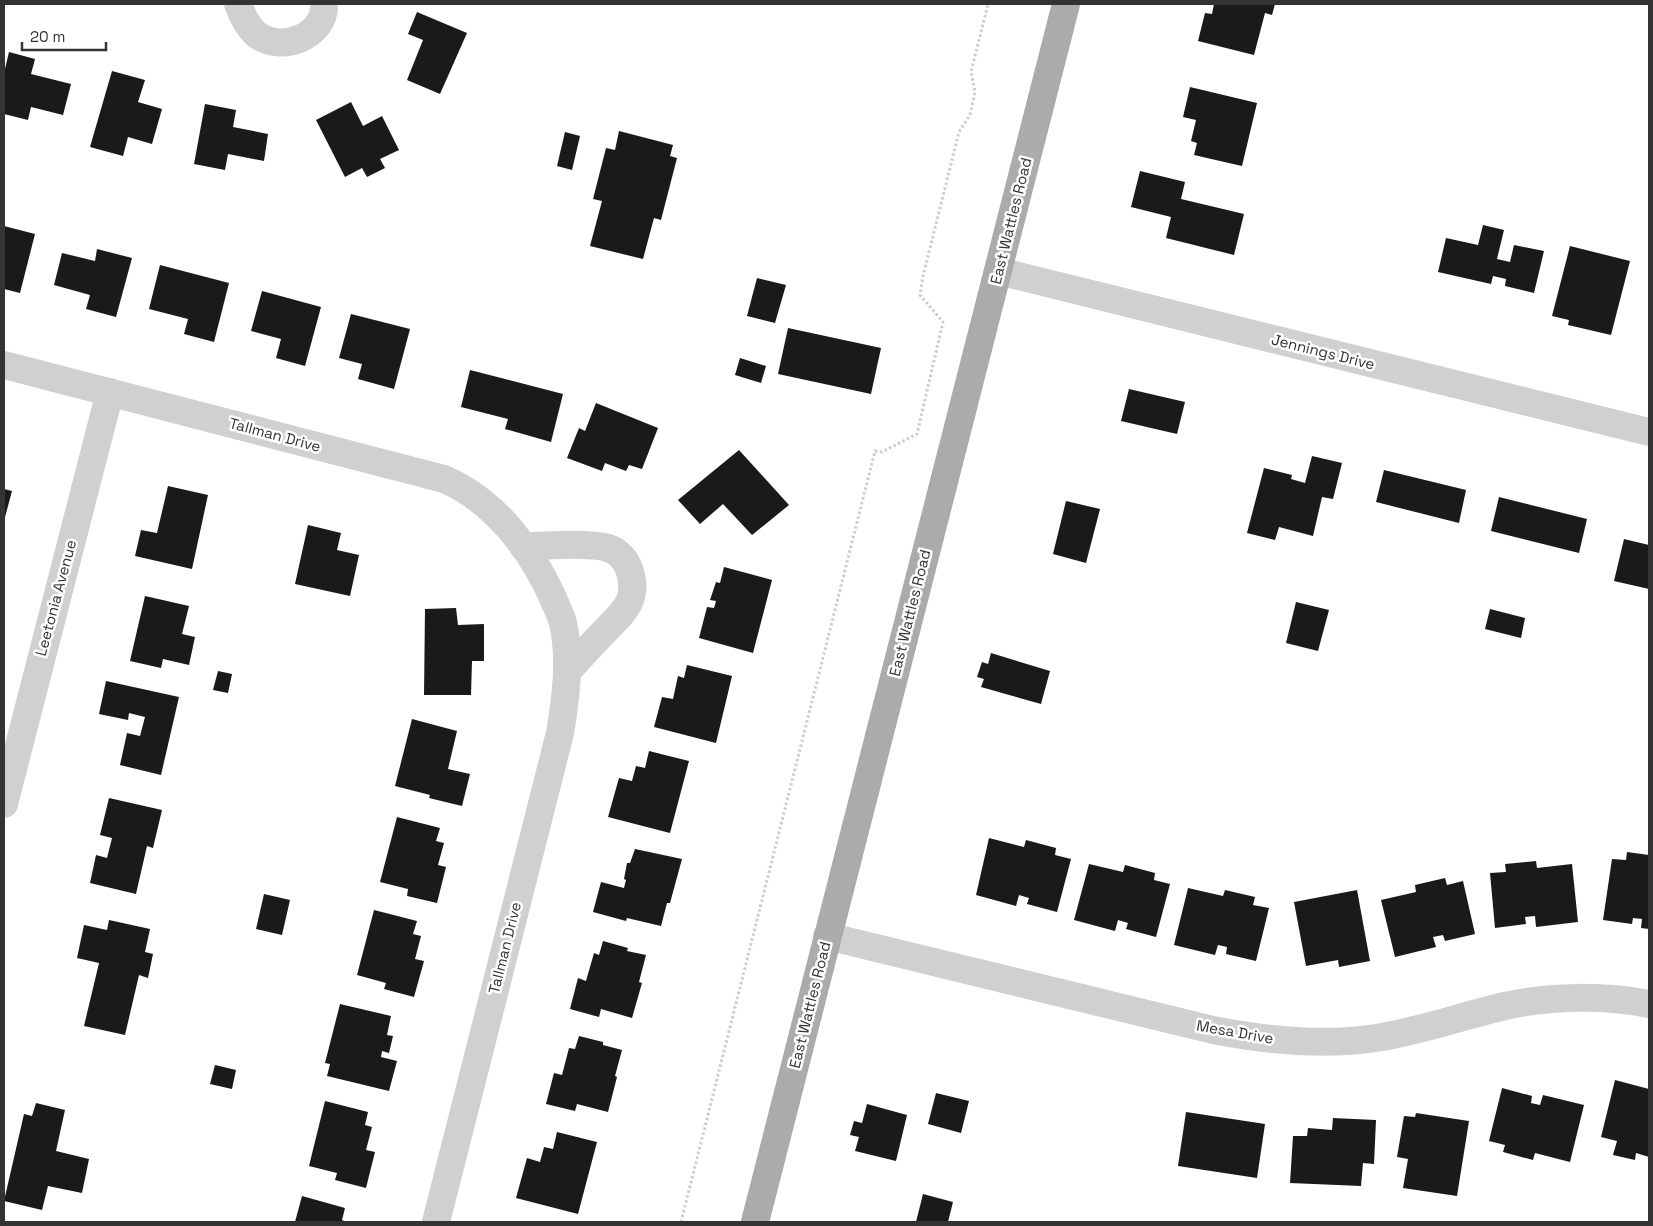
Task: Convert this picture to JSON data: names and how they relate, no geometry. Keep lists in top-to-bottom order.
{
  "streets": {
    "main road": ["East Wattles Road"],
    "street": [
      "Jennings Drive",
      "Tallman Drive",
      "Leetonia Avenue",
      "Mesa Drive"
    ]
  },
  "crossings": [
    ["East Wattles Road", "Jennings Drive"],
    ["East Wattles Road", "Mesa Drive"],
    ["Tallman Drive", "Leetonia Avenue"]
  ],
  "scale_bar": "20 m"
}
